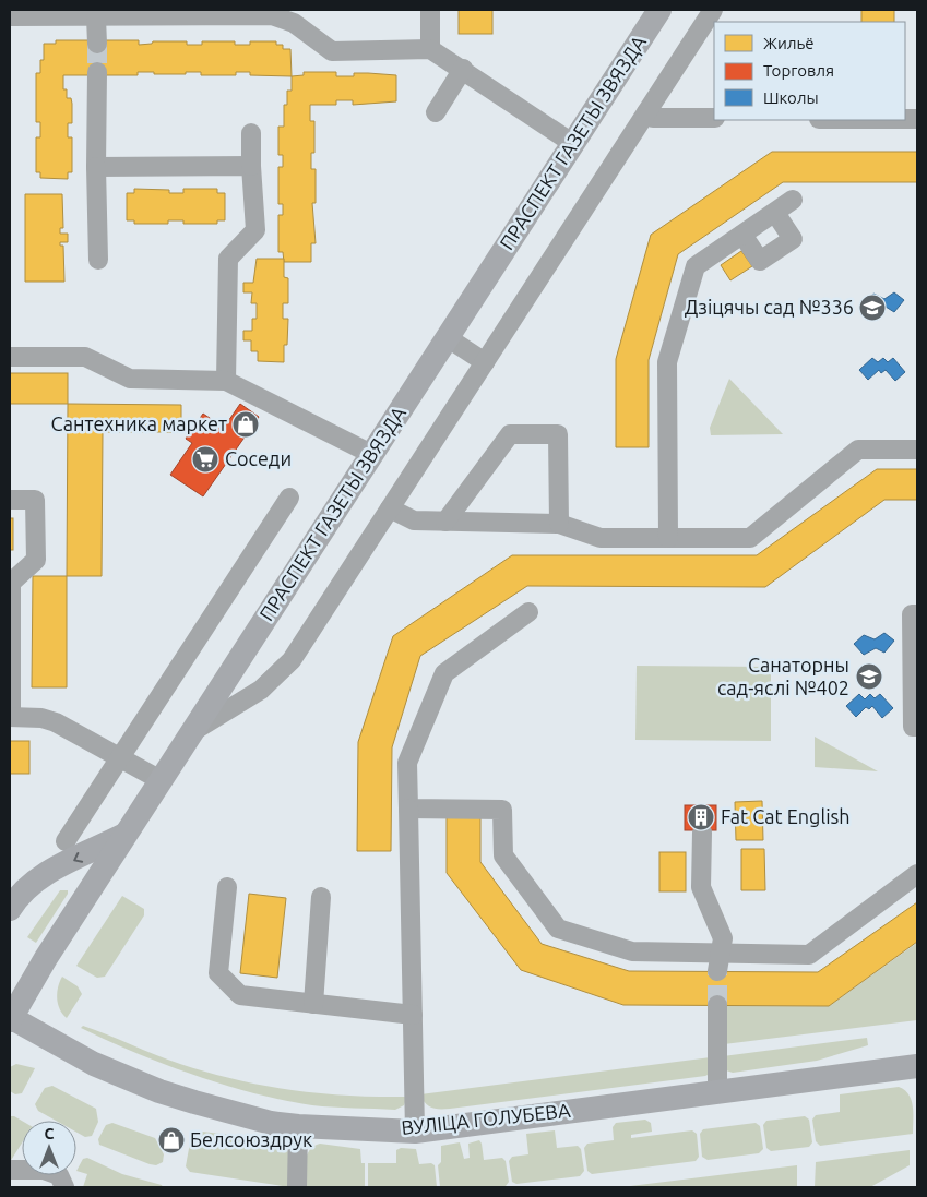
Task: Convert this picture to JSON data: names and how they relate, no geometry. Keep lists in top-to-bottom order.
{
  "streets": {
    "main road": ["ПРАСПЕКТ ГАЗЕТЫ ЗВЯЗДА", "ВУЛІЦА ГОЛУБЕВА"]
  },
  "crossings": [
    ["ПРАСПЕКТ ГАЗЕТЫ ЗВЯЗДА", "ВУЛІЦА ГОЛУБЕВА"]
  ],
  "places": {
    "school or university": ["Дзіцячы сад №336", "Санаторны сад-яслі №402"],
    "shop": ["Сантехника маркет", "Белсоюздрук"],
    "supermarket": ["Соседи"],
    "building": ["Fat Cat English"]
  },
  "legend": ["Жильё", "Торговля", "Школы"],
  "north": "top"
}
